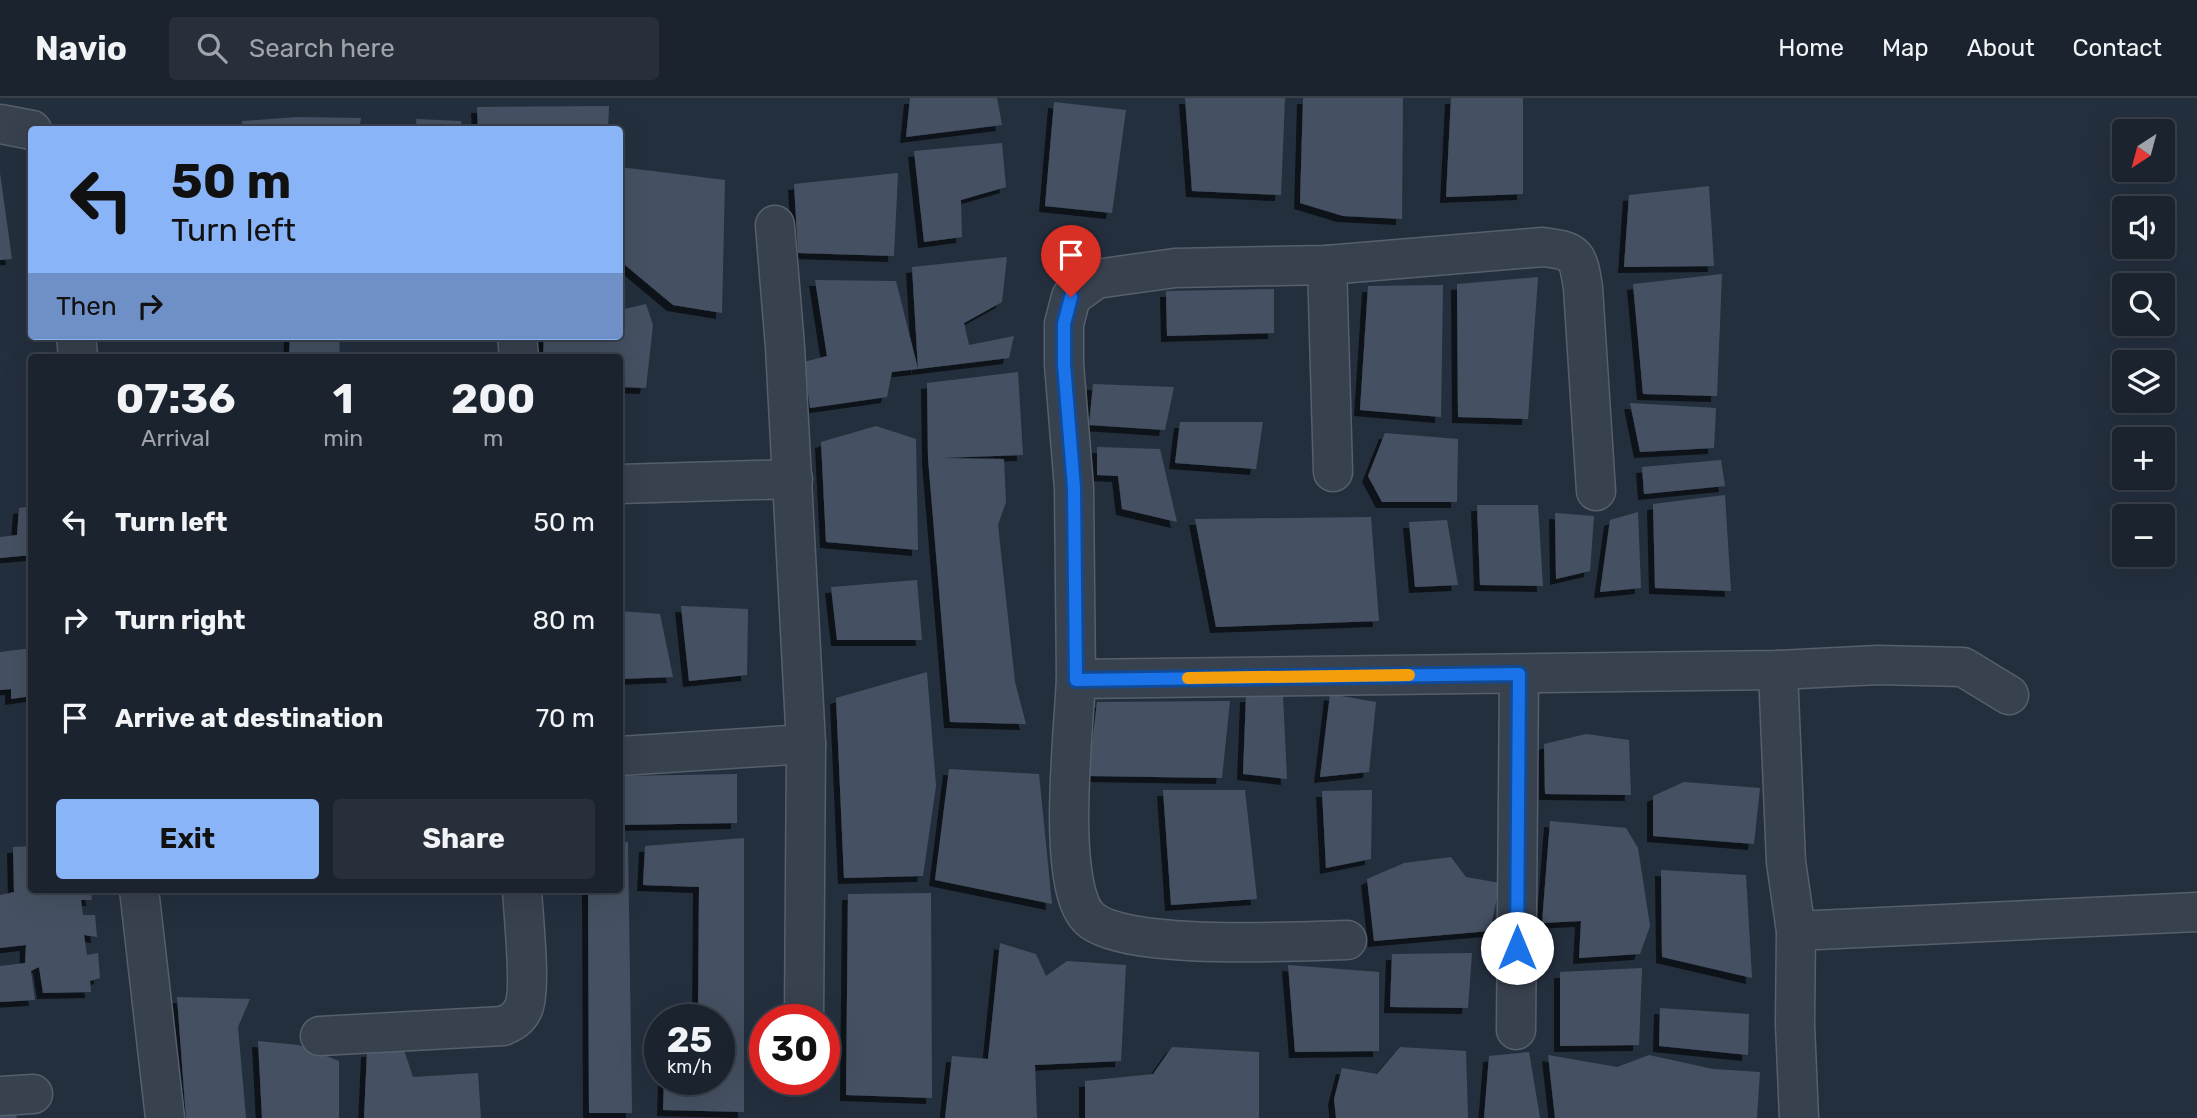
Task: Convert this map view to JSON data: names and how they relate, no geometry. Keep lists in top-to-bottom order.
{
  "north": "bottom left",
  "page": {
    "header": "Navio",
    "search": "Search here",
    "nav": [
      "Home",
      "Map",
      "About",
      "Contact"
    ],
    "map_buttons": ["+", "−"],
    "turn": ["50 m", "Turn left"],
    "then": "Then",
    "eta": [
      "07:36",
      "Arrival",
      "1",
      "min",
      "200",
      "m"
    ],
    "list": [
      {
        "name": "Turn left",
        "value": "50 m"
      },
      {
        "name": "Turn right",
        "value": "80 m"
      },
      {
        "name": "Arrive at destination",
        "value": "70 m"
      }
    ],
    "buttons": ["Exit", "Share"],
    "speed": "25 km/h",
    "limit": "30"
  }
}
